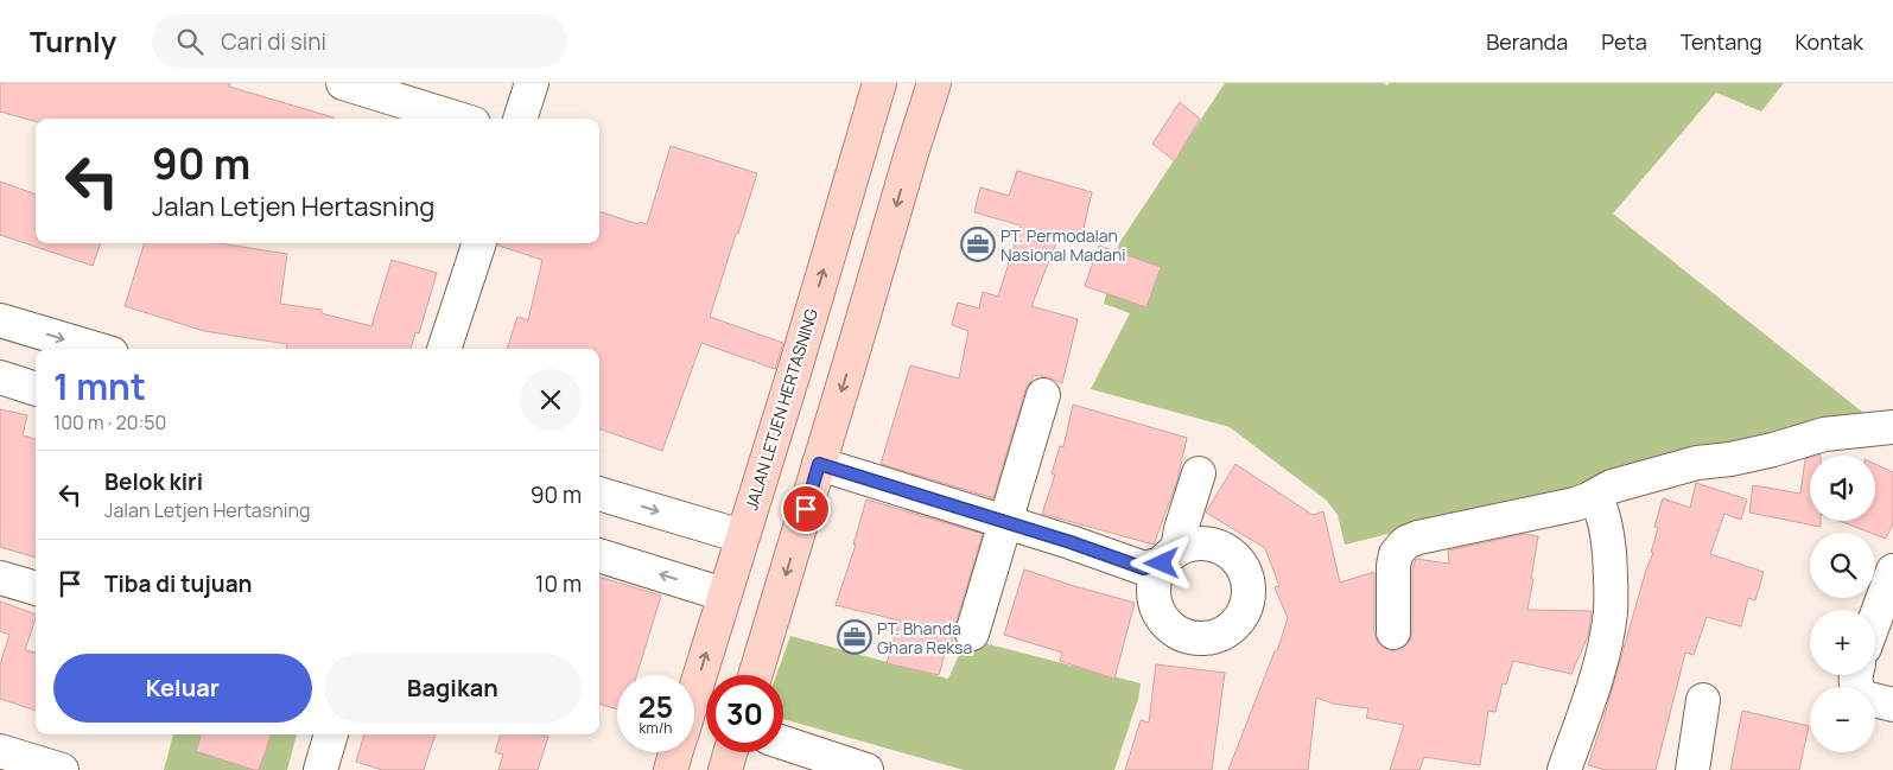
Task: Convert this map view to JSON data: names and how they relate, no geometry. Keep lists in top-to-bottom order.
{
  "streets": {
    "main road": ["JALAN LETJEN HERTASNING"]
  },
  "places": {
    "office": ["PT. Permodalan Nasional Madani", "PT. Bhanda Ghara Reksa"]
  },
  "page": {
    "header": "Turnly",
    "search": "Cari di sini",
    "nav": [
      "Beranda",
      "Peta",
      "Tentang",
      "Kontak"
    ],
    "turn": ["90 m", "Jalan Letjen Hertasning"],
    "heading": ["1 mnt", "100 m · 20:50"],
    "list": [
      {
        "name": "Belok kiri",
        "note": "Jalan Letjen Hertasning",
        "value": "90 m"
      },
      {
        "name": "Tiba di tujuan",
        "value": "10 m"
      }
    ],
    "map_buttons": ["+", "−"],
    "buttons": ["Keluar", "Bagikan"],
    "speed": "25 km/h",
    "limit": "30"
  }
}
